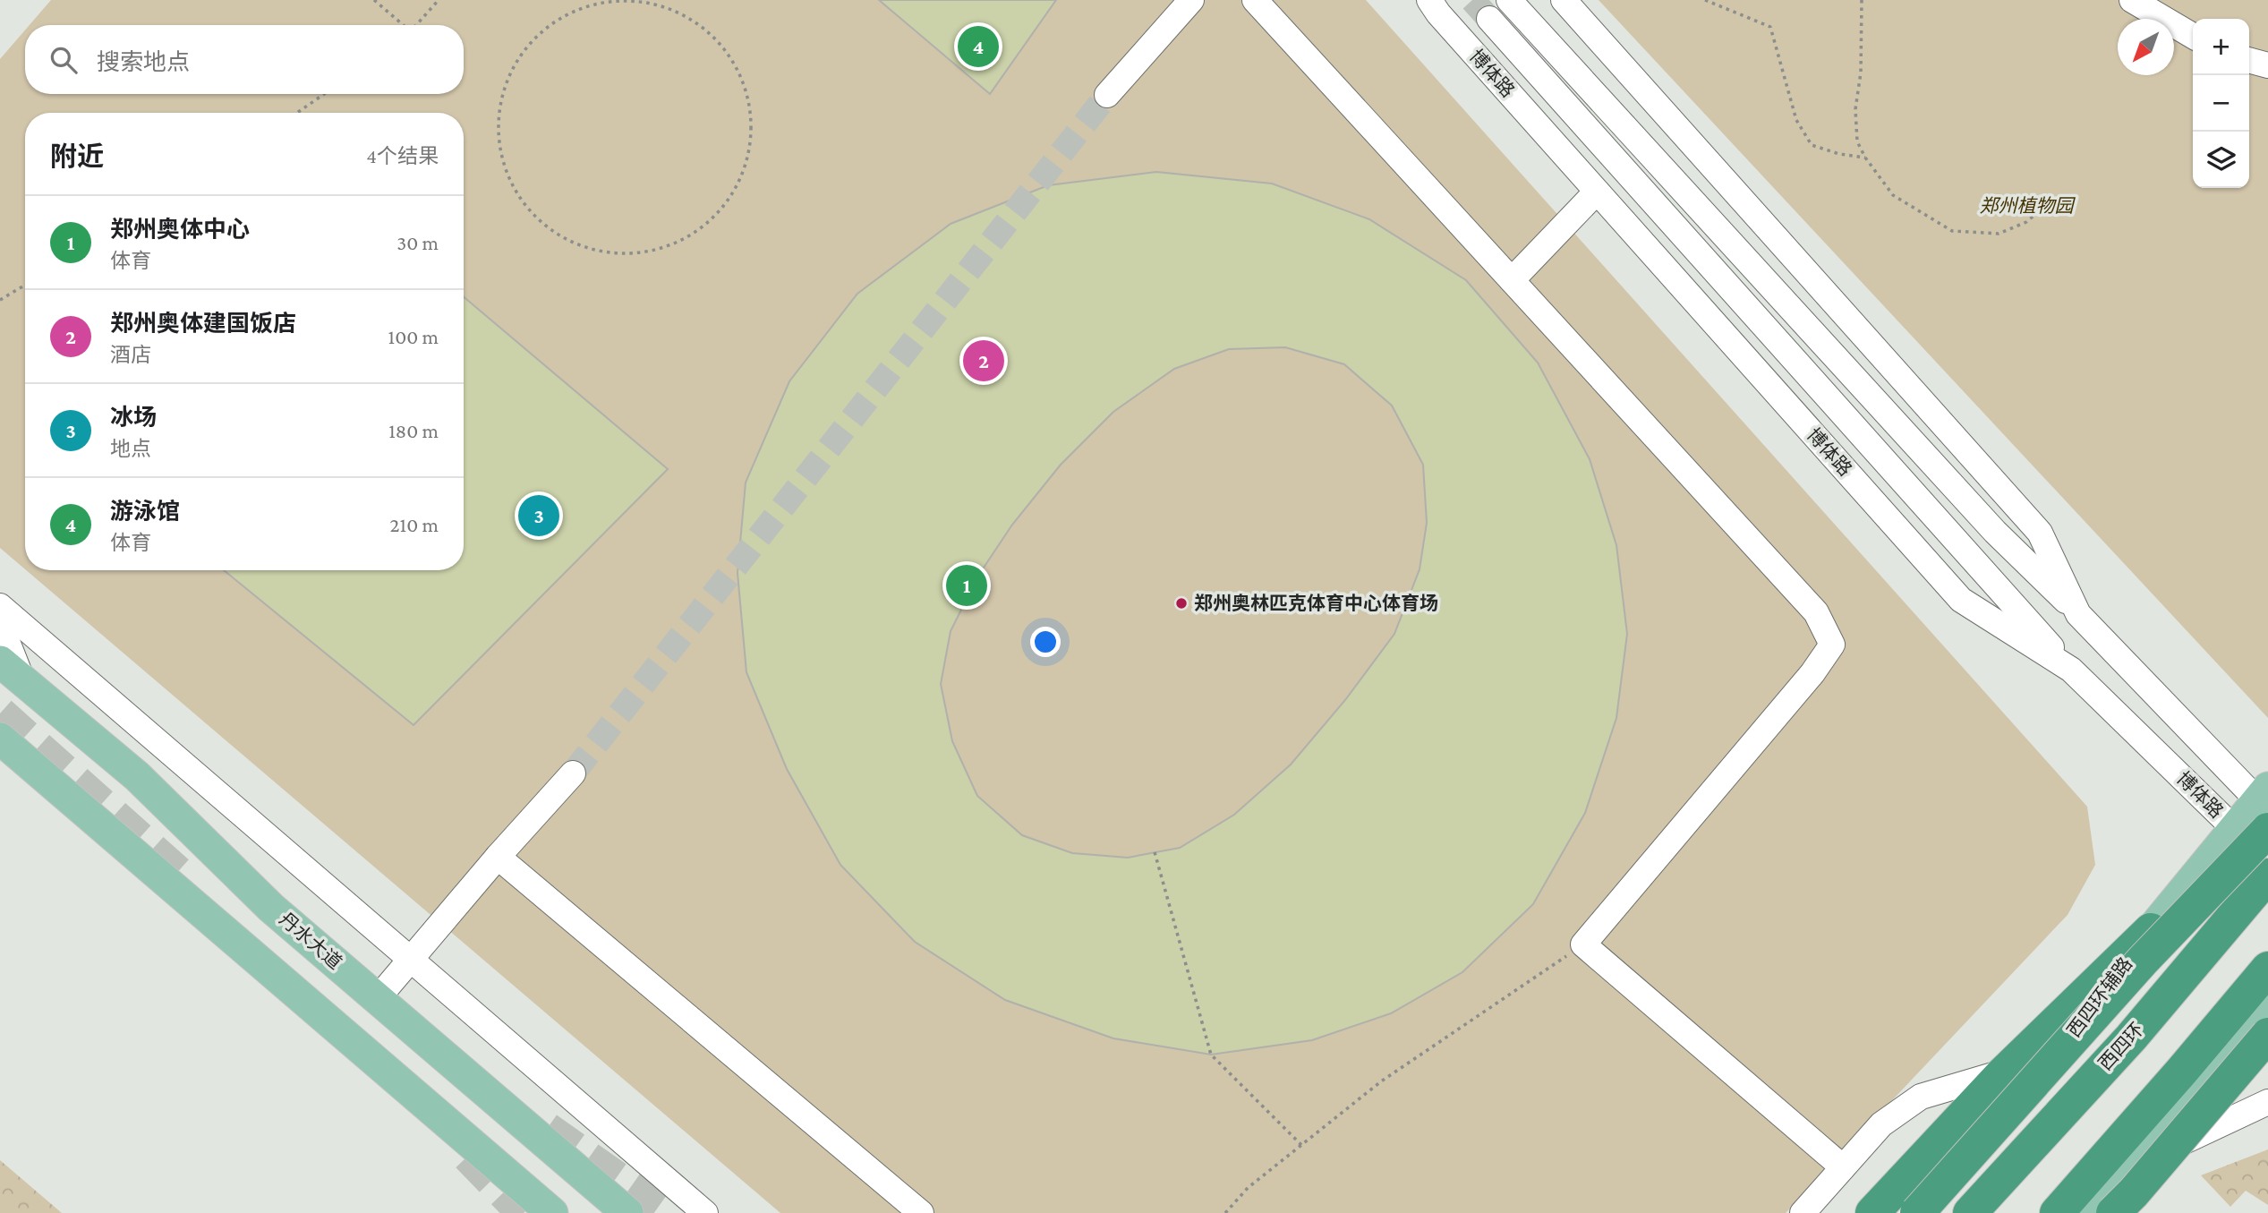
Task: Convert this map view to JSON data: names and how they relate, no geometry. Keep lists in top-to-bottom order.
{
  "streets": {
    "highway": ["西四环"],
    "main road": ["丹水大道", "西四环辅路"],
    "street": ["博体路"]
  },
  "crossings": [
    ["博体路", "西四环辅路"]
  ],
  "parks": ["郑州植物园"],
  "places": ["郑州奥林匹克体育中心体育场"],
  "north": "bottom left",
  "page": {
    "map_buttons": ["+", "−"],
    "pins": [
      "4",
      "2",
      "3",
      "1"
    ],
    "search": "搜索地点",
    "heading": ["附近", "4个结果"],
    "list": [
      {
        "mark": "1",
        "name": "郑州奥体中心",
        "note": "体育",
        "value": "30 m"
      },
      {
        "mark": "2",
        "name": "郑州奥体建国饭店",
        "note": "酒店",
        "value": "100 m"
      },
      {
        "mark": "3",
        "name": "冰场",
        "note": "地点",
        "value": "180 m"
      },
      {
        "mark": "4",
        "name": "游泳馆",
        "note": "体育",
        "value": "210 m"
      }
    ]
  }
}
